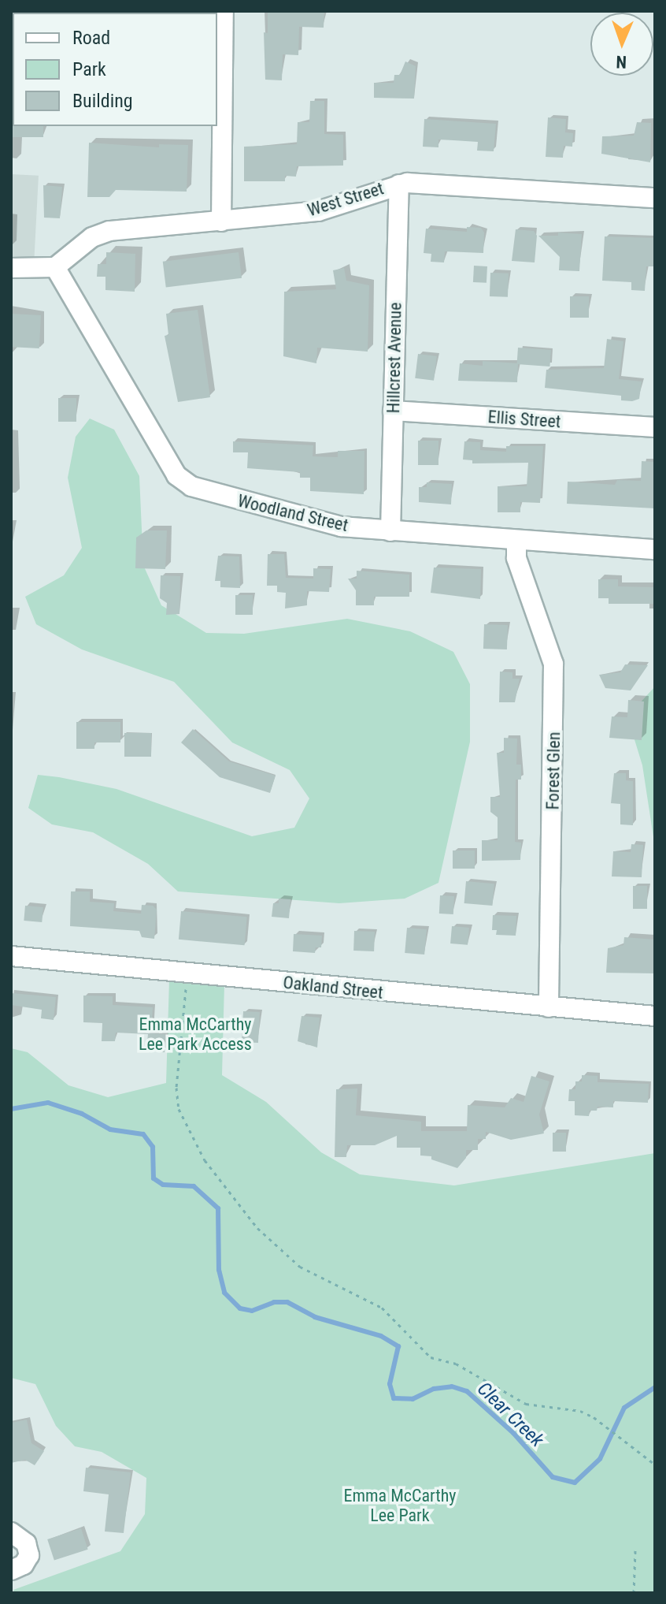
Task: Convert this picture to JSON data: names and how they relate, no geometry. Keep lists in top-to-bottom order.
{
  "streets": {
    "street": [
      "West Street",
      "Hillcrest Avenue",
      "Ellis Street",
      "Woodland Street",
      "Forest Glen",
      "Oakland Street"
    ]
  },
  "crossings": [
    ["West Street", "Hillcrest Avenue"],
    ["West Street", "Woodland Street"],
    ["Hillcrest Avenue", "Ellis Street"],
    ["Hillcrest Avenue", "Woodland Street"],
    ["Woodland Street", "Forest Glen"],
    ["Forest Glen", "Oakland Street"]
  ],
  "water": ["Clear Creek"],
  "parks": ["Emma McCarthy Lee Park Access", "Emma McCarthy Lee Park"],
  "legend": ["Road", "Park", "Building"],
  "north": "bottom"
}
